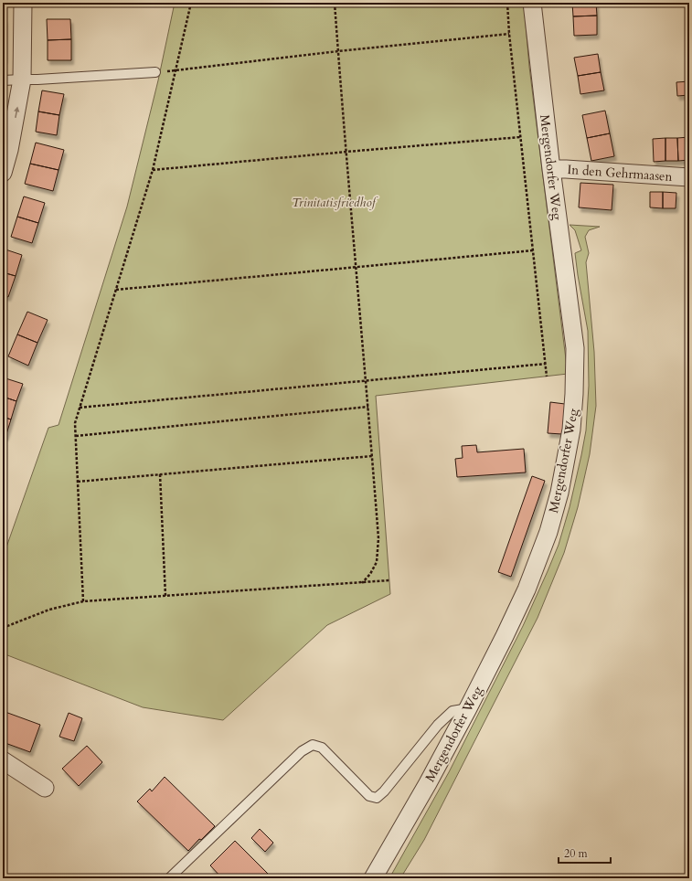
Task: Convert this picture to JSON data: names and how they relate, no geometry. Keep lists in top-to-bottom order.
{
  "streets": {
    "street": ["Mergendorfer Weg", "In den Gehrmaasen"]
  },
  "crossings": [
    ["Mergendorfer Weg", "In den Gehrmaasen"]
  ],
  "parks": ["Trinitatisfriedhof"],
  "scale_bar": "20 m"
}
